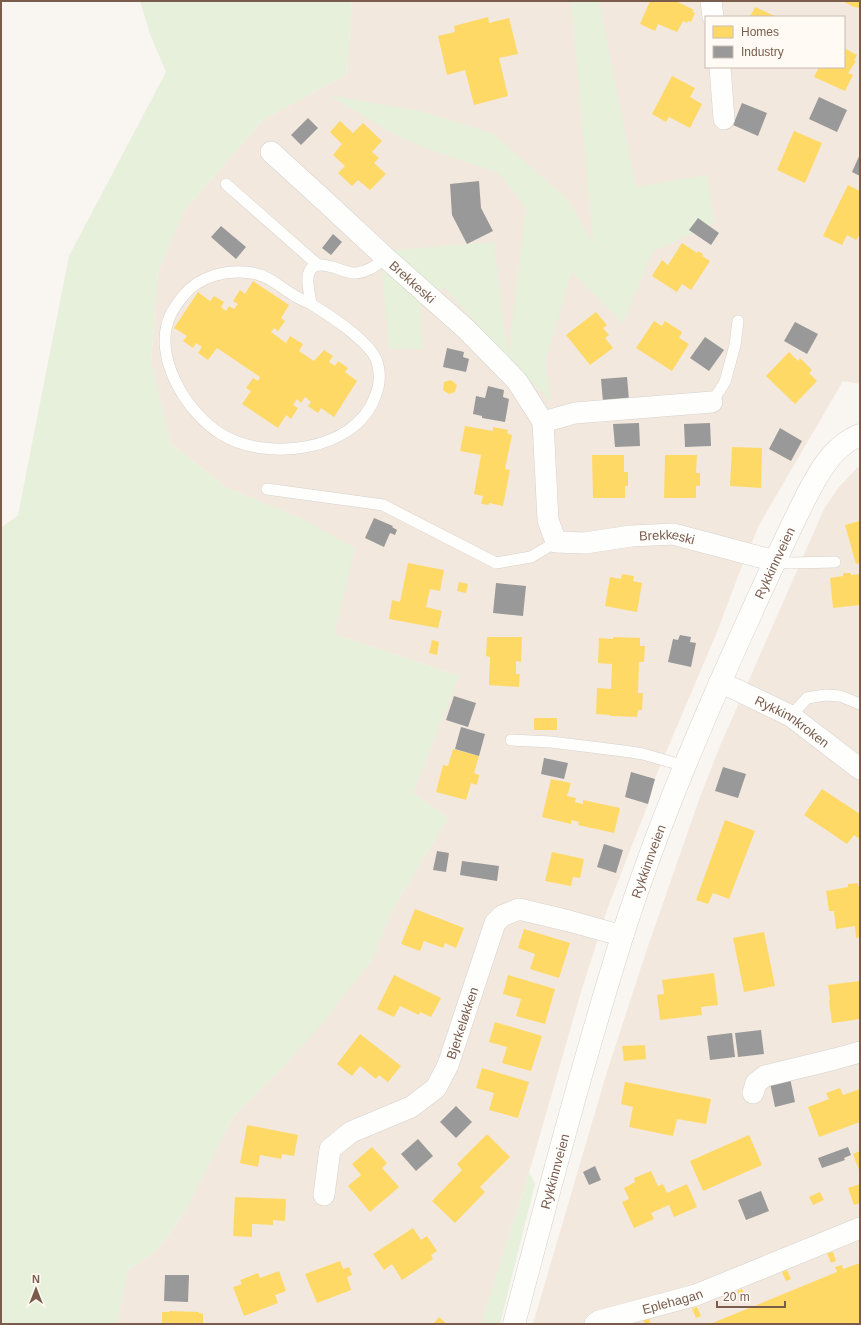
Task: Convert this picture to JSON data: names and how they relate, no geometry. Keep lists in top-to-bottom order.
{
  "streets": {
    "street": [
      "Brekkeski",
      "Rykkinnveien",
      "Rykkinnkroken",
      "Bjerkeløkken",
      "Eplehagan"
    ]
  },
  "crossings": [
    ["Brekkeski", "Rykkinnveien"],
    ["Rykkinnveien", "Rykkinnkroken"],
    ["Rykkinnveien", "Bjerkeløkken"]
  ],
  "legend": ["Homes", "Industry"],
  "scale_bar": "20 m",
  "north": "top"
}
